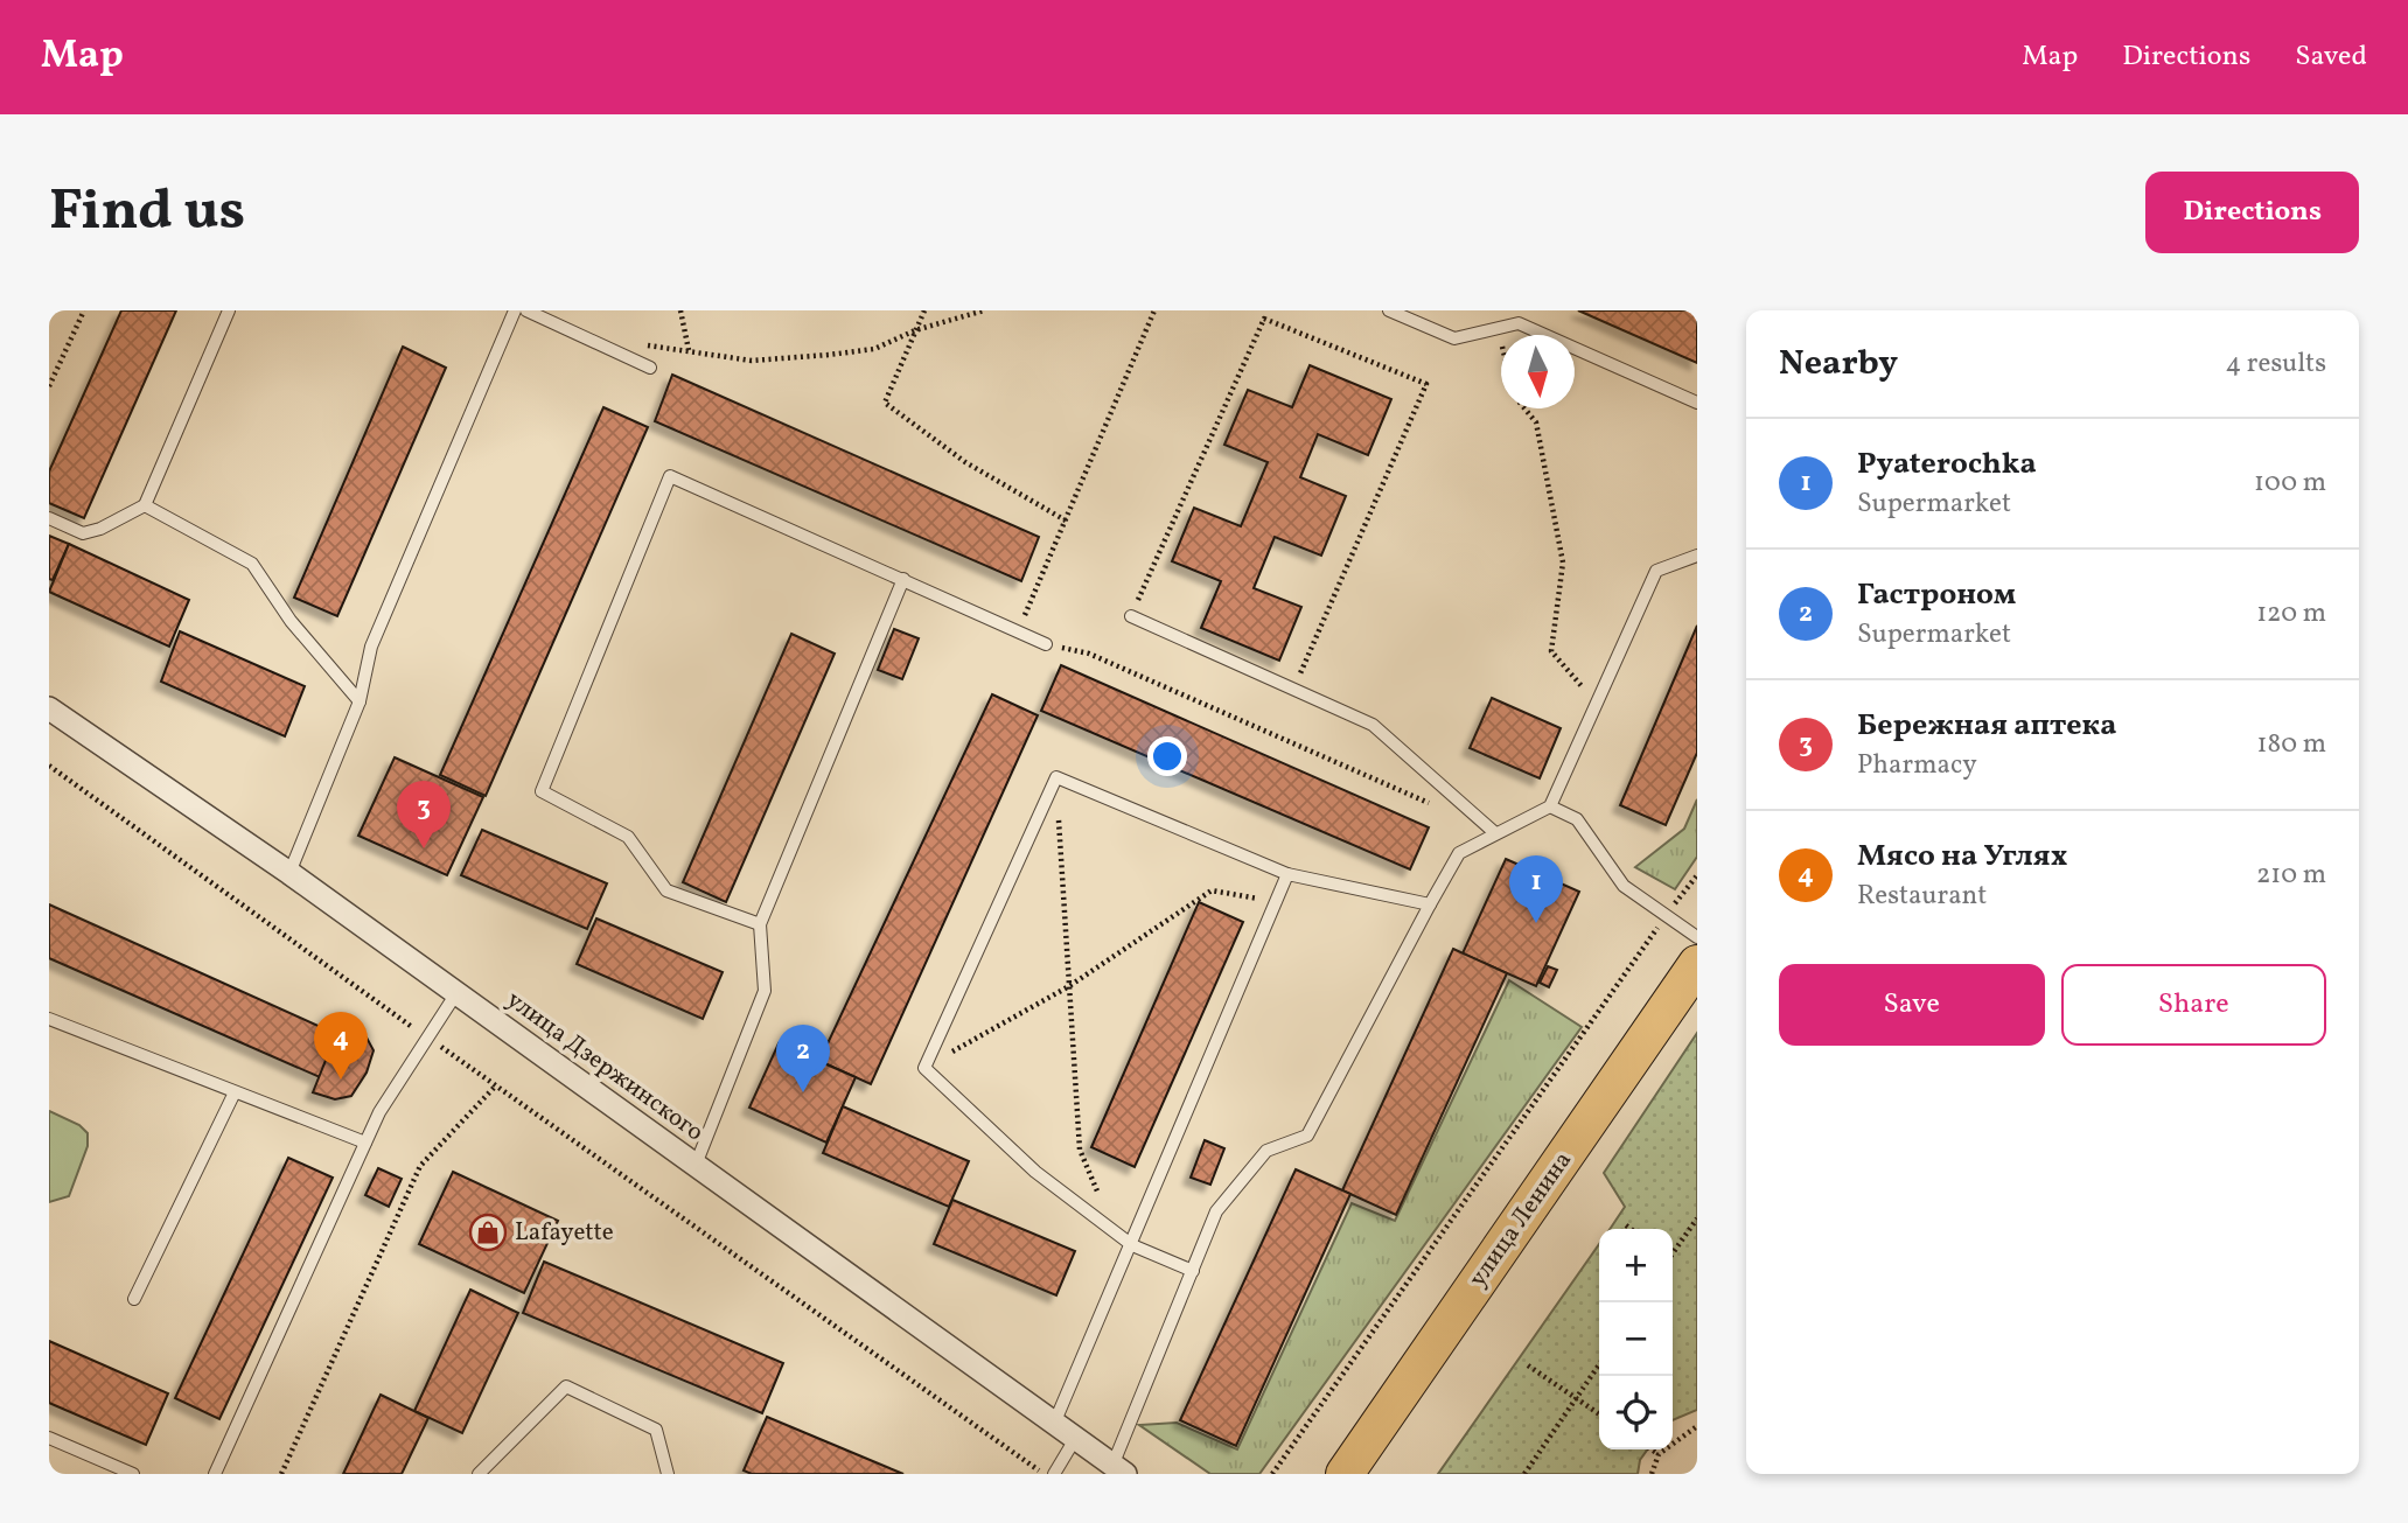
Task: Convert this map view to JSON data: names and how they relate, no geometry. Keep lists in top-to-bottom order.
{
  "streets": {
    "main road": ["улица Ленина"],
    "street": ["улица Дзержинского"]
  },
  "places": {
    "shop": ["Lafayette"]
  },
  "north": "bottom",
  "page": {
    "header": "Map",
    "nav": ["Map", "Directions", "Saved"],
    "buttons": [
      "Directions",
      ["Save", "Share"]
    ],
    "title": "Find us",
    "heading": ["Nearby", "4 results"],
    "list": [
      {
        "mark": "1",
        "name": "Pyaterochka",
        "note": "Supermarket",
        "value": "100 m"
      },
      {
        "mark": "2",
        "name": "Гастроном",
        "note": "Supermarket",
        "value": "120 m"
      },
      {
        "mark": "3",
        "name": "Бережная аптека",
        "note": "Pharmacy",
        "value": "180 m"
      },
      {
        "mark": "4",
        "name": "Мясо на Углях",
        "note": "Restaurant",
        "value": "210 m"
      }
    ],
    "pins": [
      "3",
      "1",
      "4",
      "2"
    ],
    "map_buttons": ["+", "−"]
  }
}
